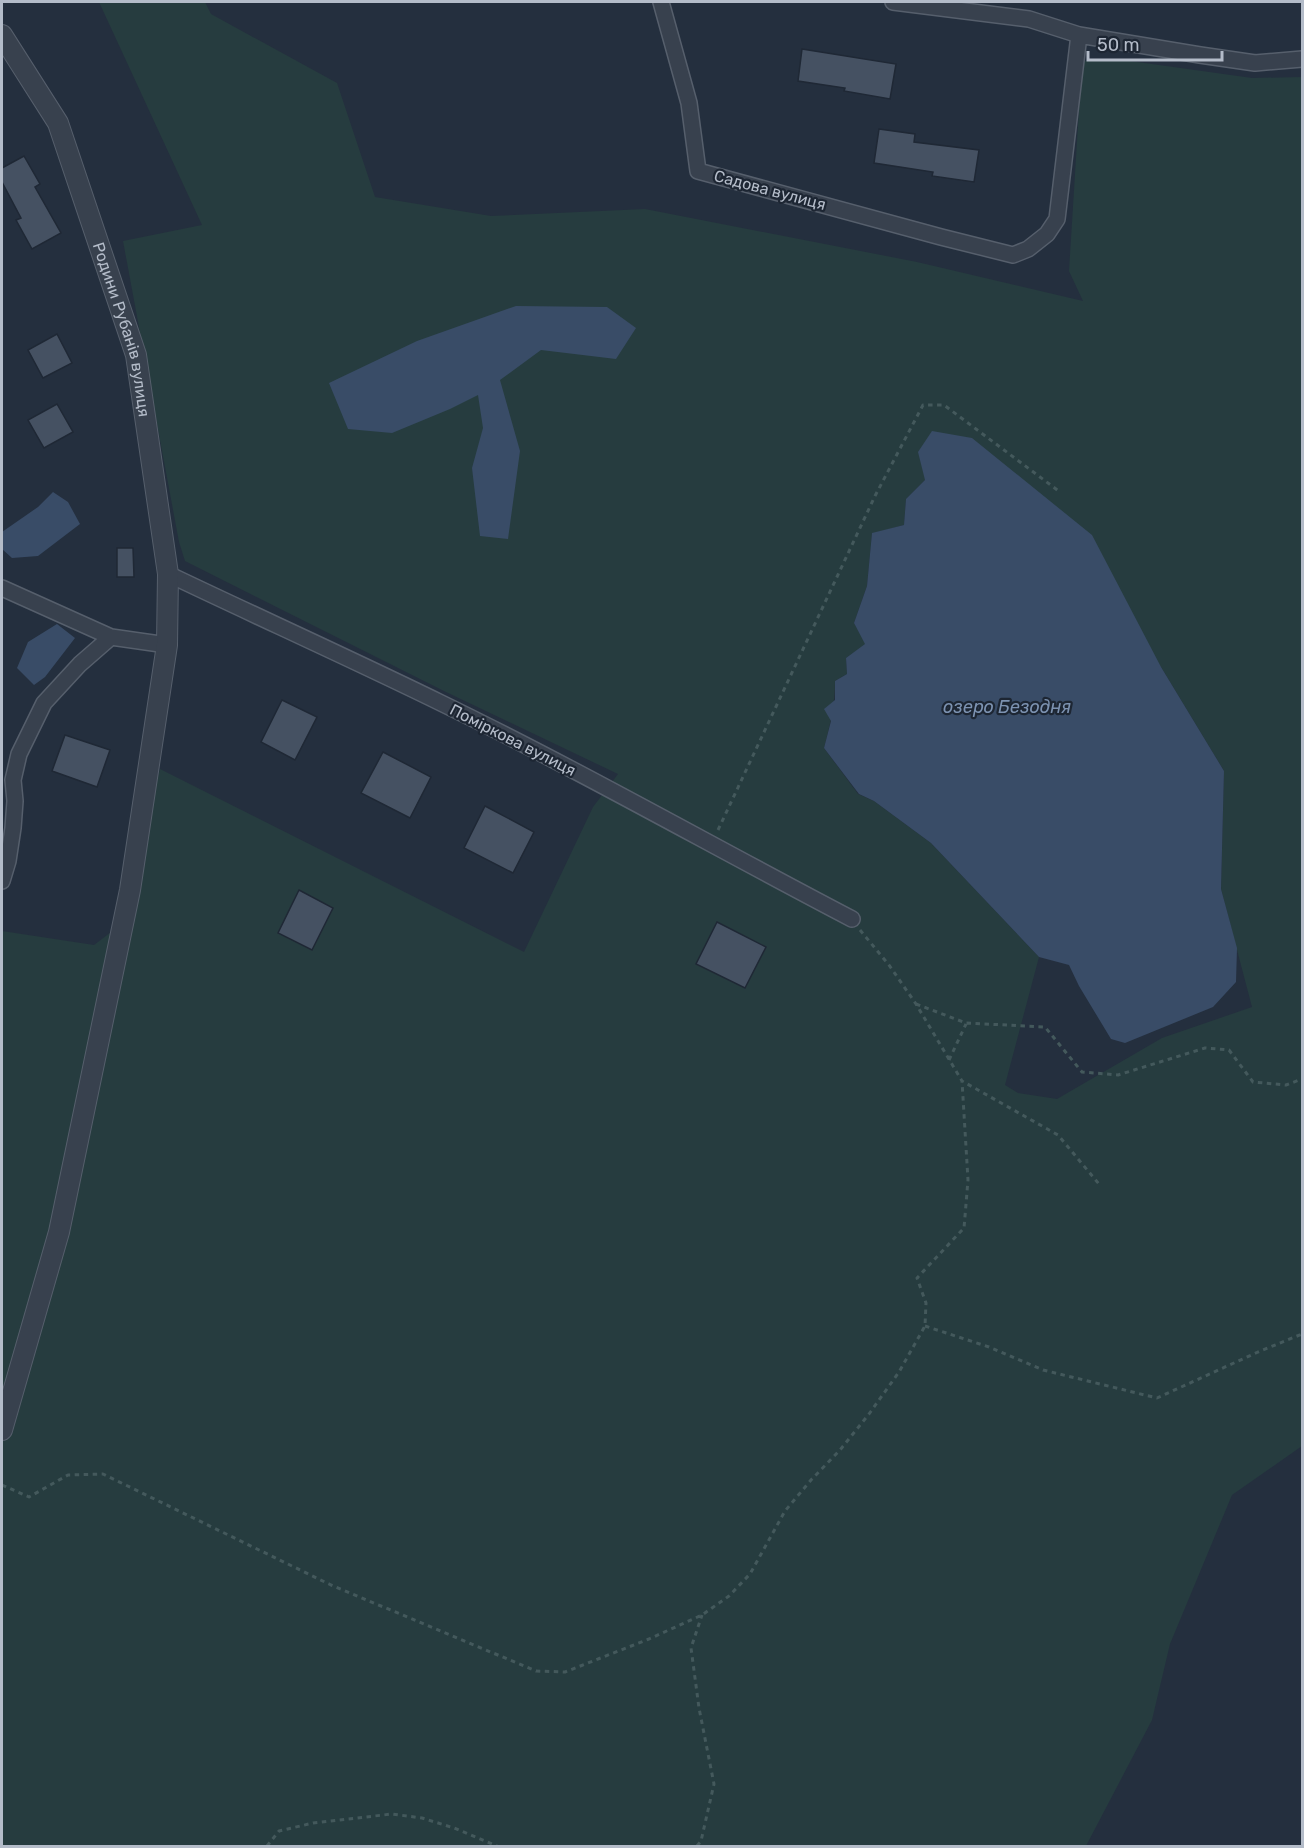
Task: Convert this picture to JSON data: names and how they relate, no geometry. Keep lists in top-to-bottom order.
{
  "streets": {
    "street": ["Садова вулиця", "Родини Рубанів вулиця", "Поміркова вулиця"]
  },
  "crossings": [
    ["Родини Рубанів вулиця", "Поміркова вулиця"]
  ],
  "water": ["озеро Безодня"],
  "scale_bar": "50 m"
}
